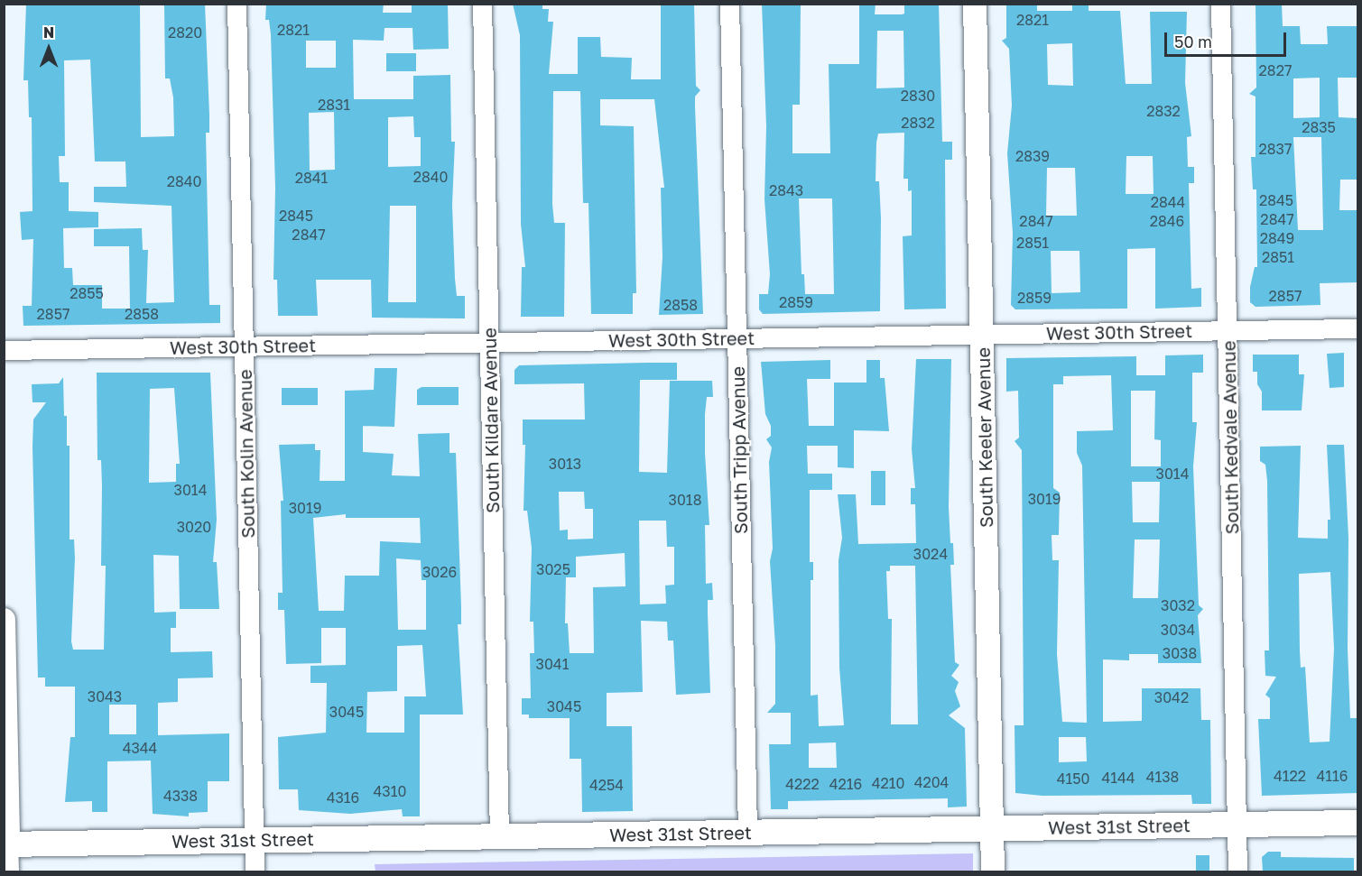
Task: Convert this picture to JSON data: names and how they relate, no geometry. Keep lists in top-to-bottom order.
{
  "streets": {
    "main road": ["West 31st Street"],
    "street": [
      "West 30th Street",
      "South Kildare Avenue",
      "South Keeler Avenue",
      "South Kedvale Avenue",
      "South Tripp Avenue",
      "South Kolin Avenue"
    ]
  },
  "crossings": [
    ["West 30th Street", "South Kildare Avenue"],
    ["West 30th Street", "South Keeler Avenue"],
    ["West 30th Street", "South Kedvale Avenue"],
    ["West 30th Street", "South Tripp Avenue"],
    ["West 30th Street", "South Kolin Avenue"],
    ["South Kildare Avenue", "West 31st Street"],
    ["South Keeler Avenue", "West 31st Street"],
    ["South Kedvale Avenue", "West 31st Street"],
    ["South Tripp Avenue", "West 31st Street"],
    ["South Kolin Avenue", "West 31st Street"]
  ],
  "house_numbers": [
    "2821",
    "2821",
    "2820",
    "2827",
    "2830",
    "2831",
    "2832",
    "2832",
    "2835",
    "2837",
    "2839",
    "2840",
    "2841",
    "2840",
    "2843",
    "2845",
    "2844",
    "2845",
    "2847",
    "2847",
    "2846",
    "2847",
    "2849",
    "2851",
    "2851",
    "2855",
    "2857",
    "2859",
    "2859",
    "2858",
    "2857",
    "2858",
    "3013",
    "3014",
    "3014",
    "3019",
    "3018",
    "3019",
    "3020",
    "3024",
    "3025",
    "3026",
    "3032",
    "3034",
    "3038",
    "3041",
    "3043",
    "3042",
    "3045",
    "3045",
    "4344",
    "4122",
    "4116",
    "4138",
    "4144",
    "4150",
    "4204",
    "4210",
    "4222",
    "4216",
    "4254",
    "4310",
    "4338",
    "4316"
  ],
  "scale_bar": "50 m",
  "north": "top"
}
